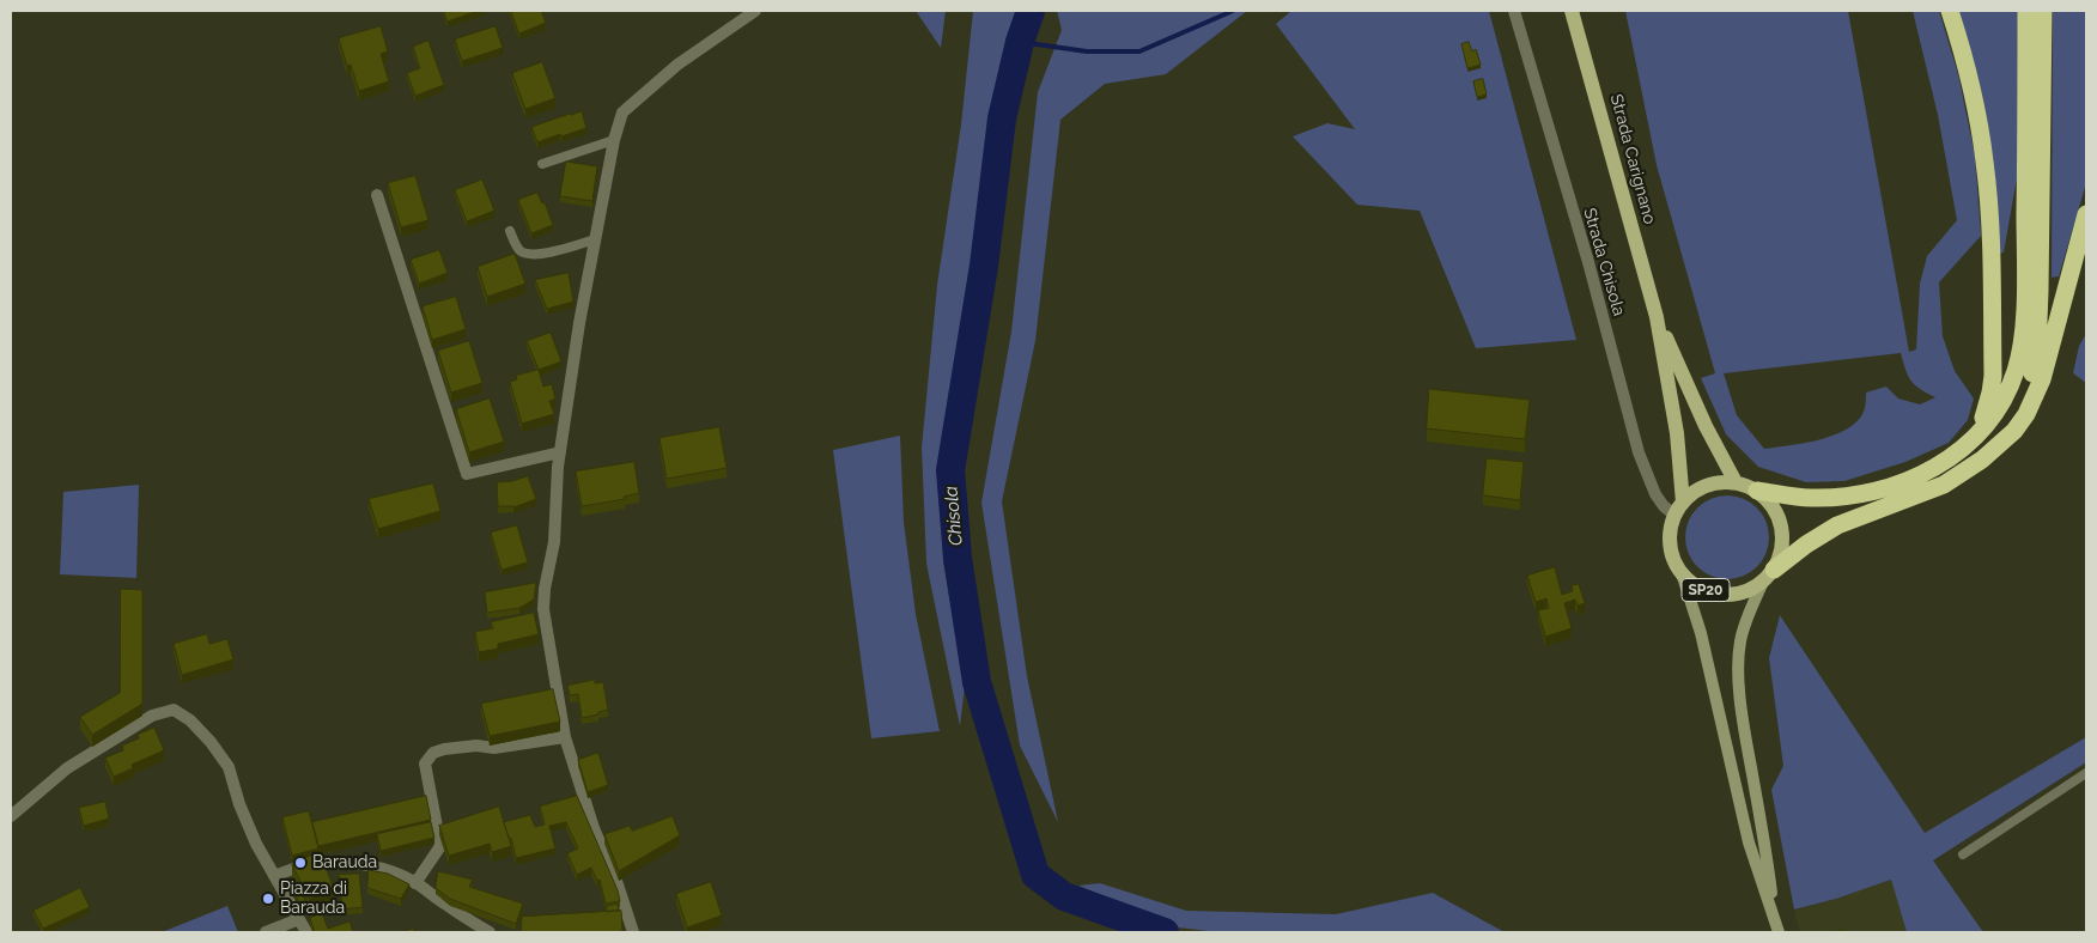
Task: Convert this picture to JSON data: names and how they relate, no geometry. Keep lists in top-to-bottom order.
{
  "streets": {
    "main road": ["Strada Carignano", "SP20"],
    "street": ["Strada Chisola"]
  },
  "crossings": [
    ["Strada Carignano", "SP20"],
    ["Strada Chisola", "SP20"]
  ],
  "water": ["Chisola"],
  "places": ["Barauda", "Piazza di Barauda"]
}
